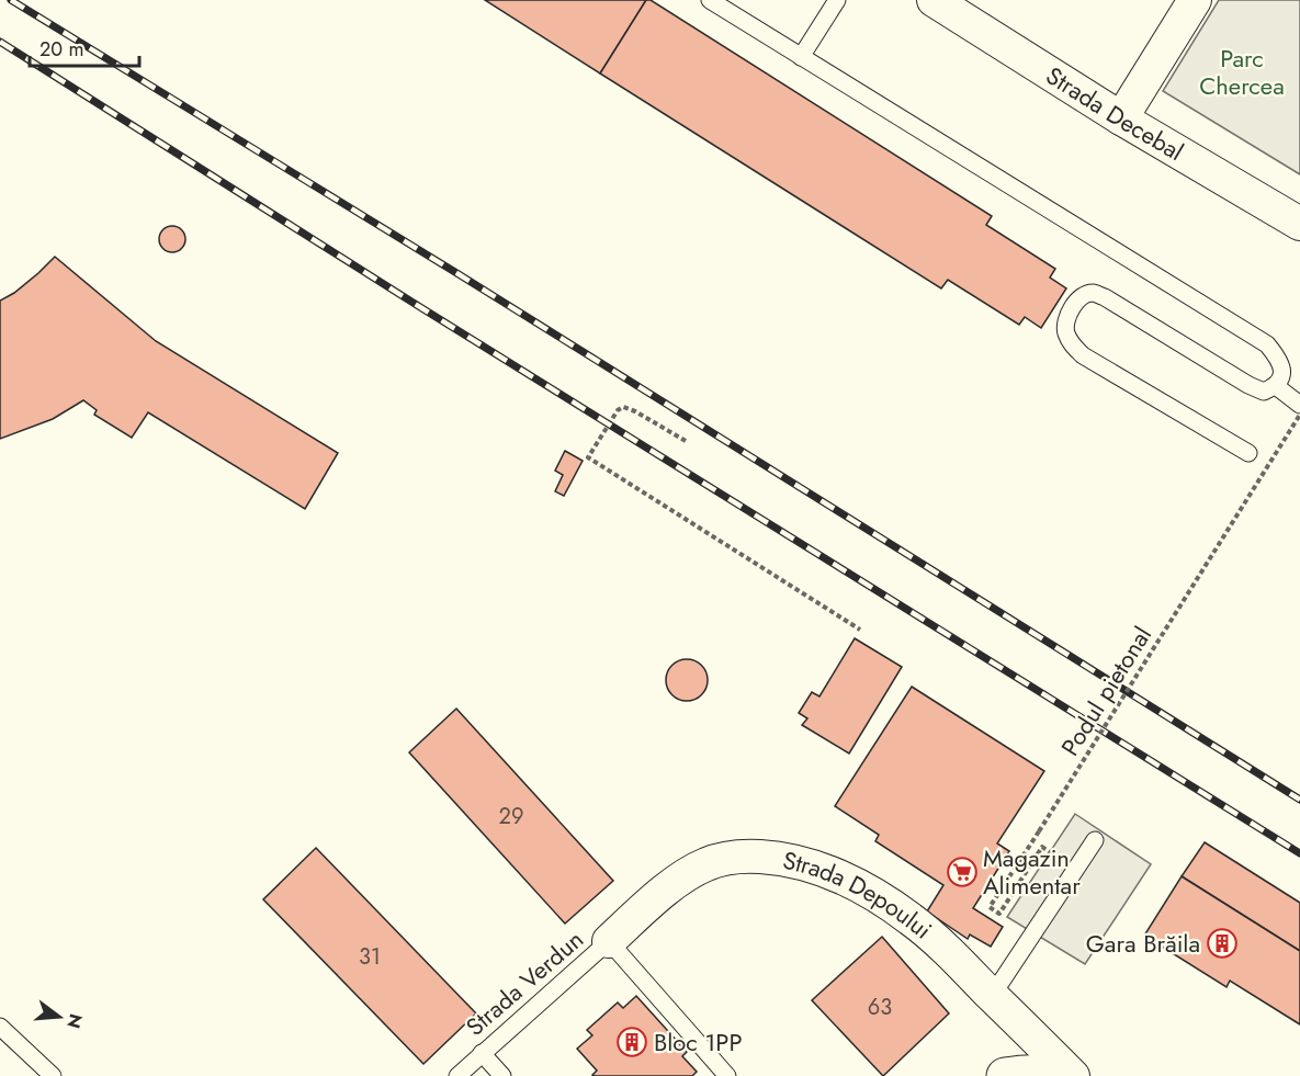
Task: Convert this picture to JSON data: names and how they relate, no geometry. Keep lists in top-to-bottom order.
{
  "streets": {
    "street": ["Strada Decebal", "Strada Depoului"],
    "lane": ["Strada Verdun"],
    "path": ["Podul pietonal"]
  },
  "crossings": [
    ["Strada Depoului", "Strada Verdun"]
  ],
  "parks": ["Parc Chercea"],
  "places": {
    "supermarket": ["Magazin Alimentar"],
    "building": ["Gara Brăila", "Bloc 1PP"]
  },
  "house_numbers": ["29", "31", "63"],
  "scale_bar": "20 m",
  "north": "right"
}
